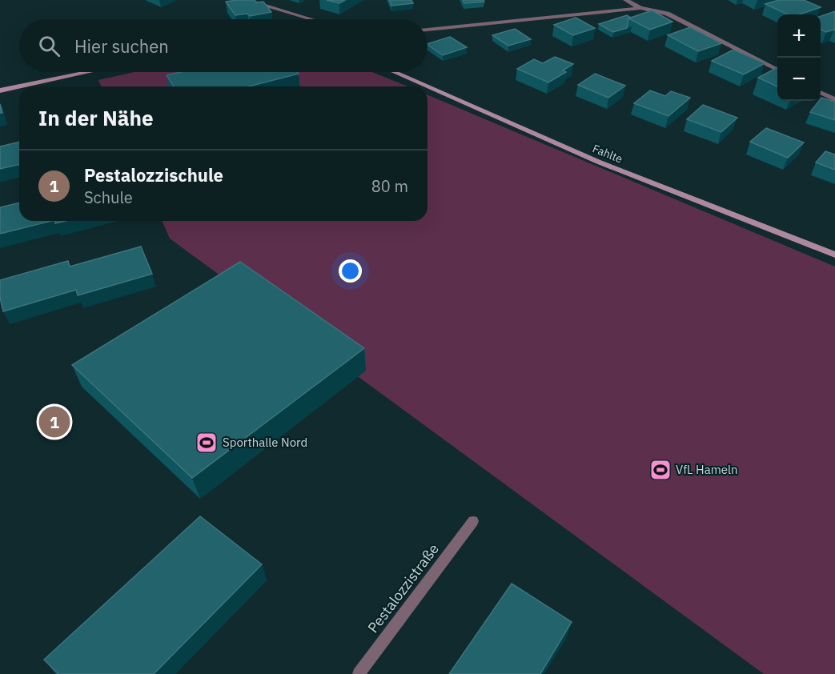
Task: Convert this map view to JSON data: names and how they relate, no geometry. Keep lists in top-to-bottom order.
{
  "streets": {
    "main road": ["Fahlte"],
    "street": ["Pestalozzistraße"]
  },
  "places": {
    "sports": ["Sporthalle Nord", "VfL Hameln"]
  },
  "page": {
    "map_buttons": ["+", "−"],
    "search": "Hier suchen",
    "heading": "In der Nähe",
    "list": [
      {
        "mark": "1",
        "name": "Pestalozzischule",
        "note": "Schule",
        "value": "80 m"
      }
    ],
    "pins": "1"
  }
}
